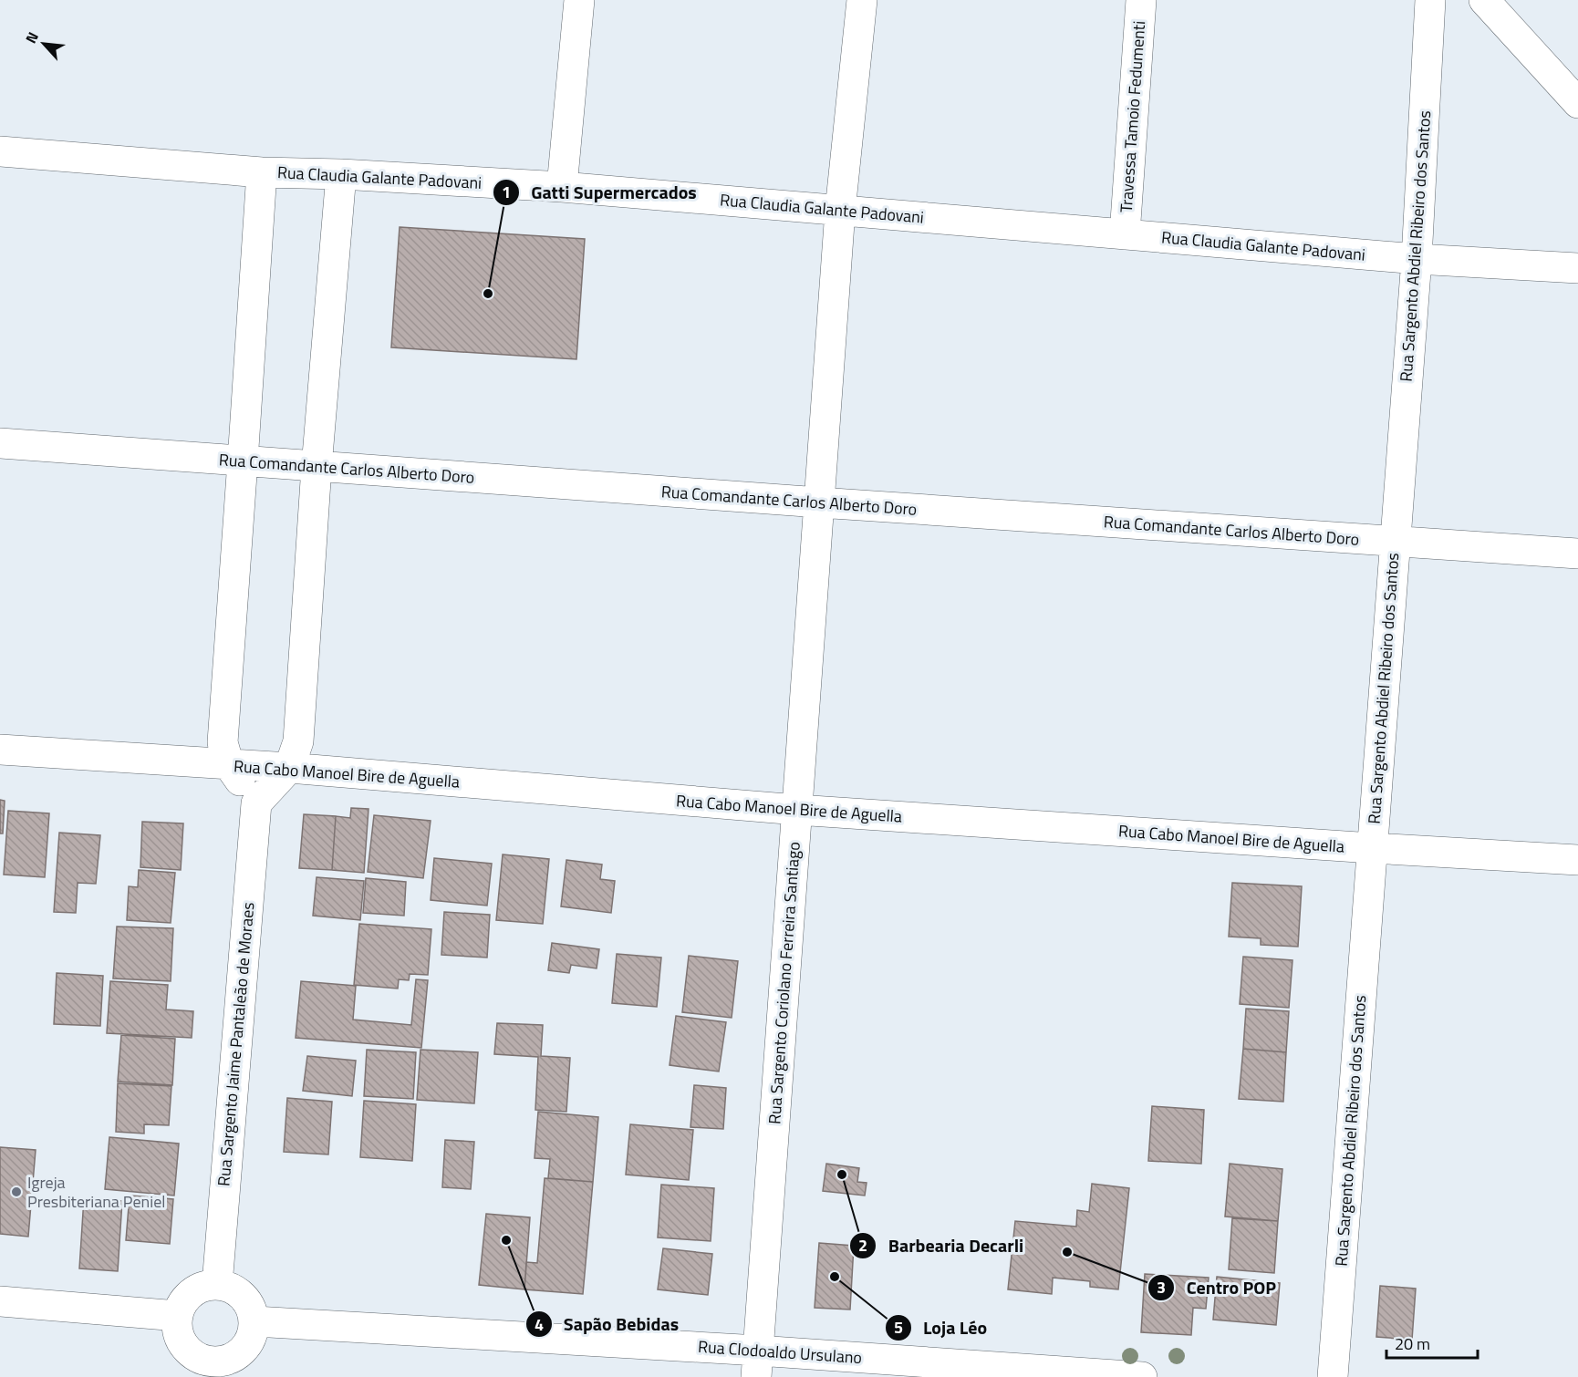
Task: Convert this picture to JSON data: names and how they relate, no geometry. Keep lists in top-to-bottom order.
{
  "streets": {
    "street": [
      "Travessa Tamoio Fedumenti",
      "Rua Claudia Galante Padovani",
      "Rua Sargento Abdiel Ribeiro dos Santos",
      "Rua Comandante Carlos Alberto Doro",
      "Rua Cabo Manoel Bire de Aguella",
      "Rua Sargento Coriolano Ferreira Santiago",
      "Rua Sargento Jaime Pantaleão de Moraes",
      "Rua Clodoaldo Ursulano"
    ]
  },
  "crossings": [
    ["Travessa Tamoio Fedumenti", "Rua Claudia Galante Padovani"],
    ["Rua Claudia Galante Padovani", "Rua Sargento Abdiel Ribeiro dos Santos"],
    ["Rua Claudia Galante Padovani", "Rua Sargento Coriolano Ferreira Santiago"],
    ["Rua Sargento Abdiel Ribeiro dos Santos", "Rua Comandante Carlos Alberto Doro"],
    ["Rua Sargento Abdiel Ribeiro dos Santos", "Rua Cabo Manoel Bire de Aguella"],
    ["Rua Comandante Carlos Alberto Doro", "Rua Sargento Coriolano Ferreira Santiago"],
    ["Rua Cabo Manoel Bire de Aguella", "Rua Sargento Coriolano Ferreira Santiago"],
    ["Rua Sargento Coriolano Ferreira Santiago", "Rua Clodoaldo Ursulano"],
    ["Rua Sargento Jaime Pantaleão de Moraes", "Rua Clodoaldo Ursulano"]
  ],
  "places": [
    "Gatti Supermercados",
    "Barbearia Decarli",
    "Igreja Presbiteriana Peniel",
    "Sapão Bebidas",
    "Centro POP",
    "Loja Léo"
  ],
  "scale_bar": "20 m",
  "north": "top left"
}
